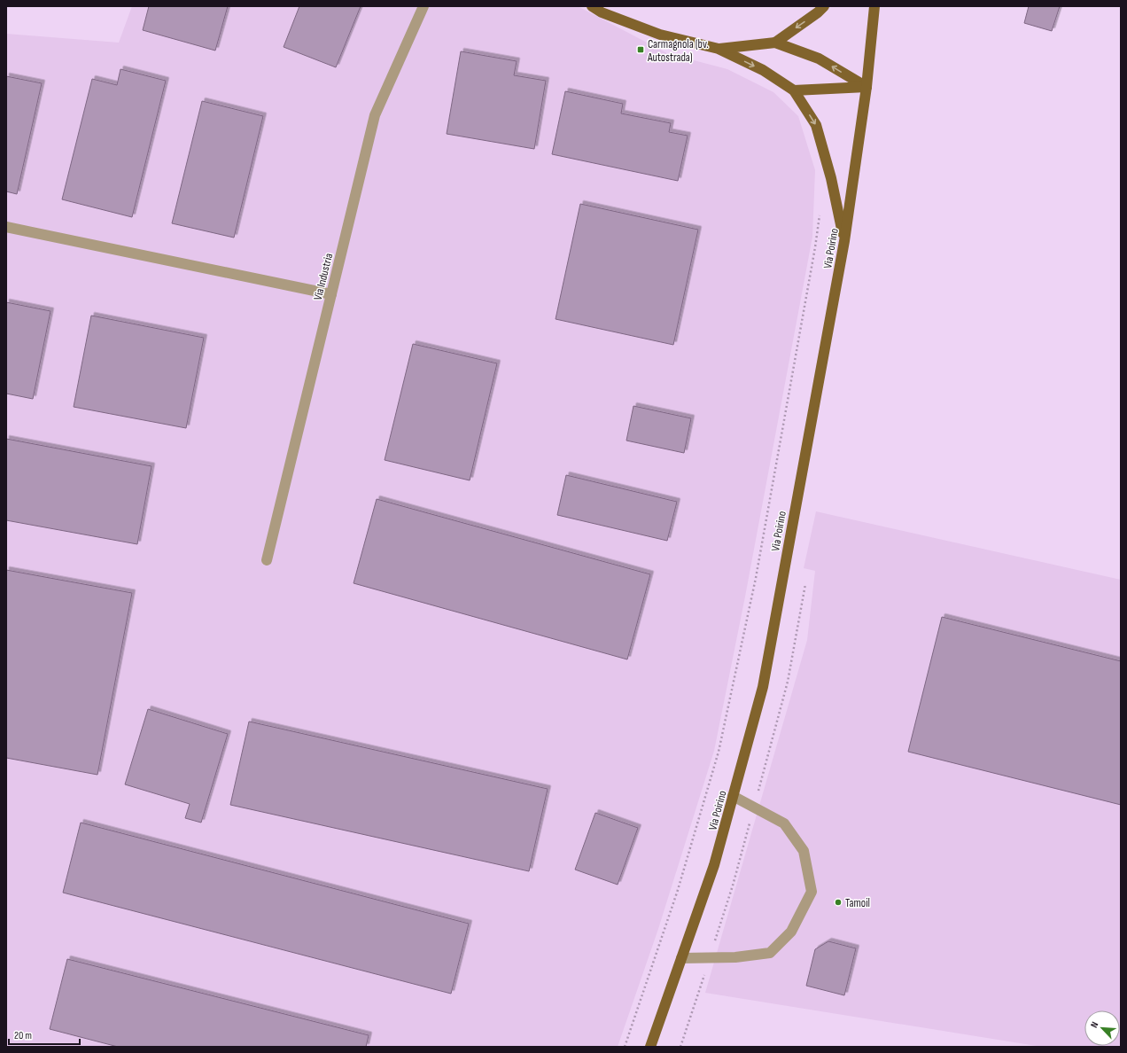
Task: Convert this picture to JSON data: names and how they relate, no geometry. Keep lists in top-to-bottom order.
{
  "streets": {
    "main road": ["Via Poirino"],
    "lane": ["Via Industria"]
  },
  "places": {
    "transit": ["Carmagnola (bv. Autostrada)"],
    "other": ["Tamoil"]
  },
  "scale_bar": "20 m",
  "north": "top left"
}
